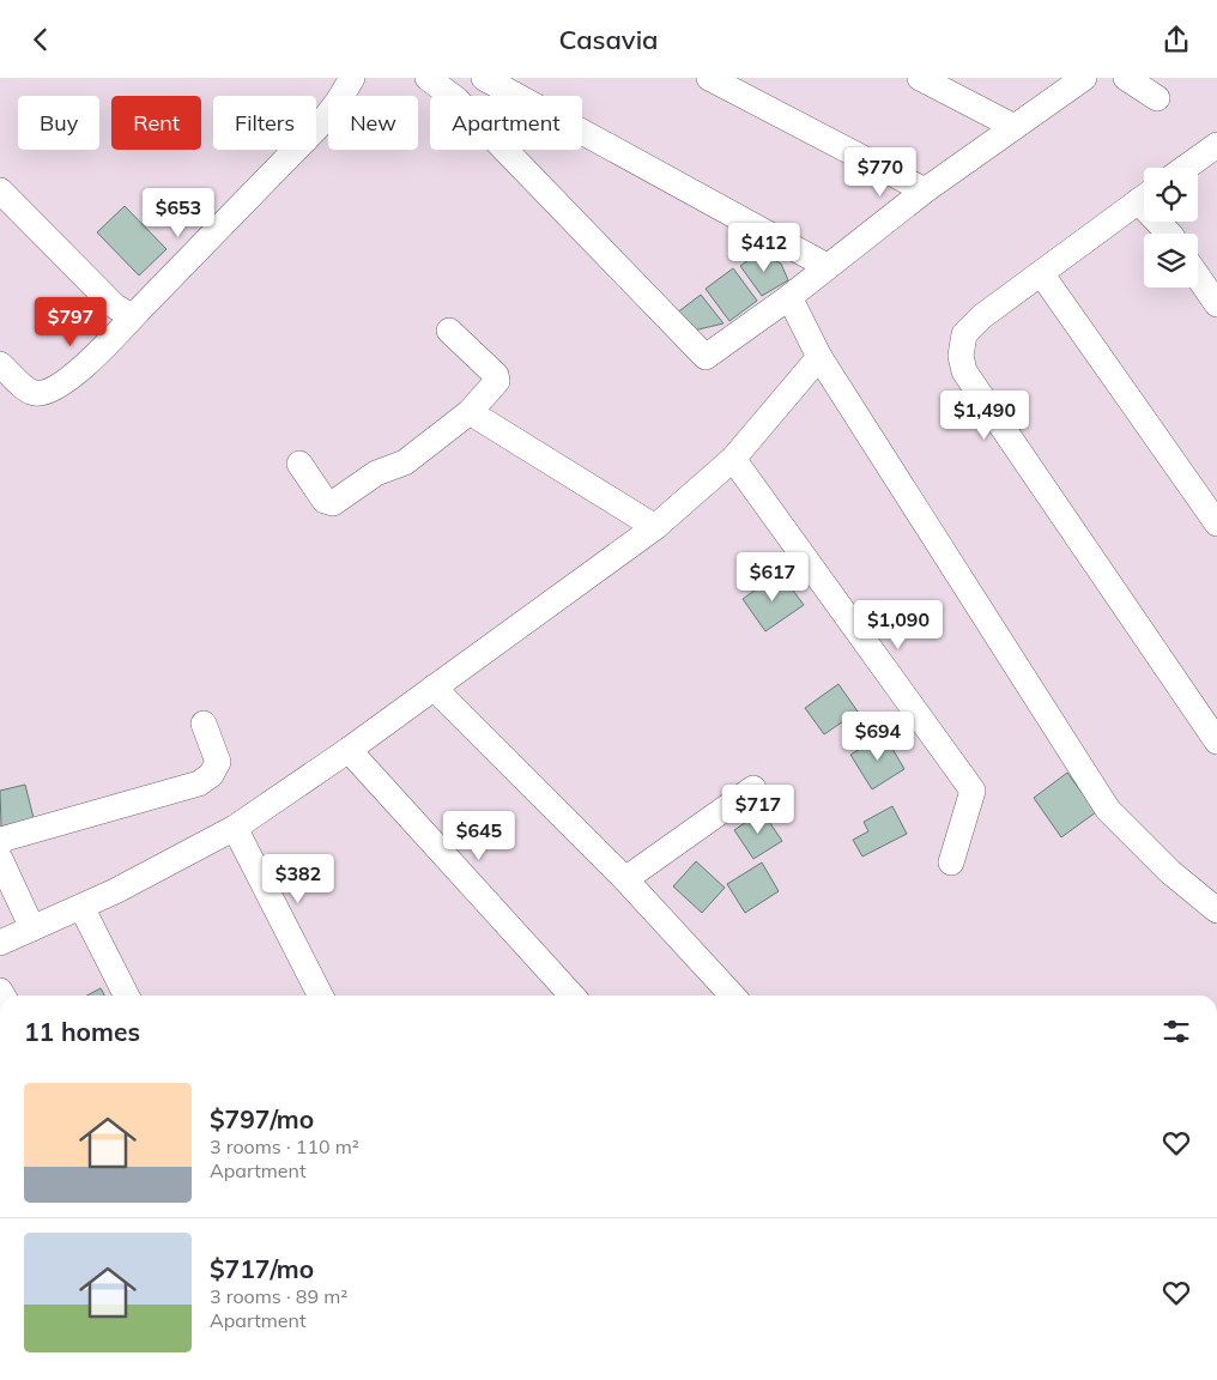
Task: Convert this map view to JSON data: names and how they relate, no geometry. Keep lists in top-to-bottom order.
{
  "page": {
    "header": "Casavia",
    "chip": [
      "Buy",
      "Rent",
      "Filters",
      "New",
      "Apartment"
    ],
    "price": [
      "$770",
      "$653",
      "$412",
      "$797",
      "$1,490",
      "$617",
      "$1,090",
      "$694",
      "$717",
      "$645",
      "$382"
    ],
    "heading": "11 homes",
    "list": [
      {
        "name": "$797/mo",
        "note": "3 rooms · 110 m² · Apartment"
      },
      {
        "name": "$717/mo",
        "note": "3 rooms · 89 m² · Apartment"
      }
    ]
  }
}
